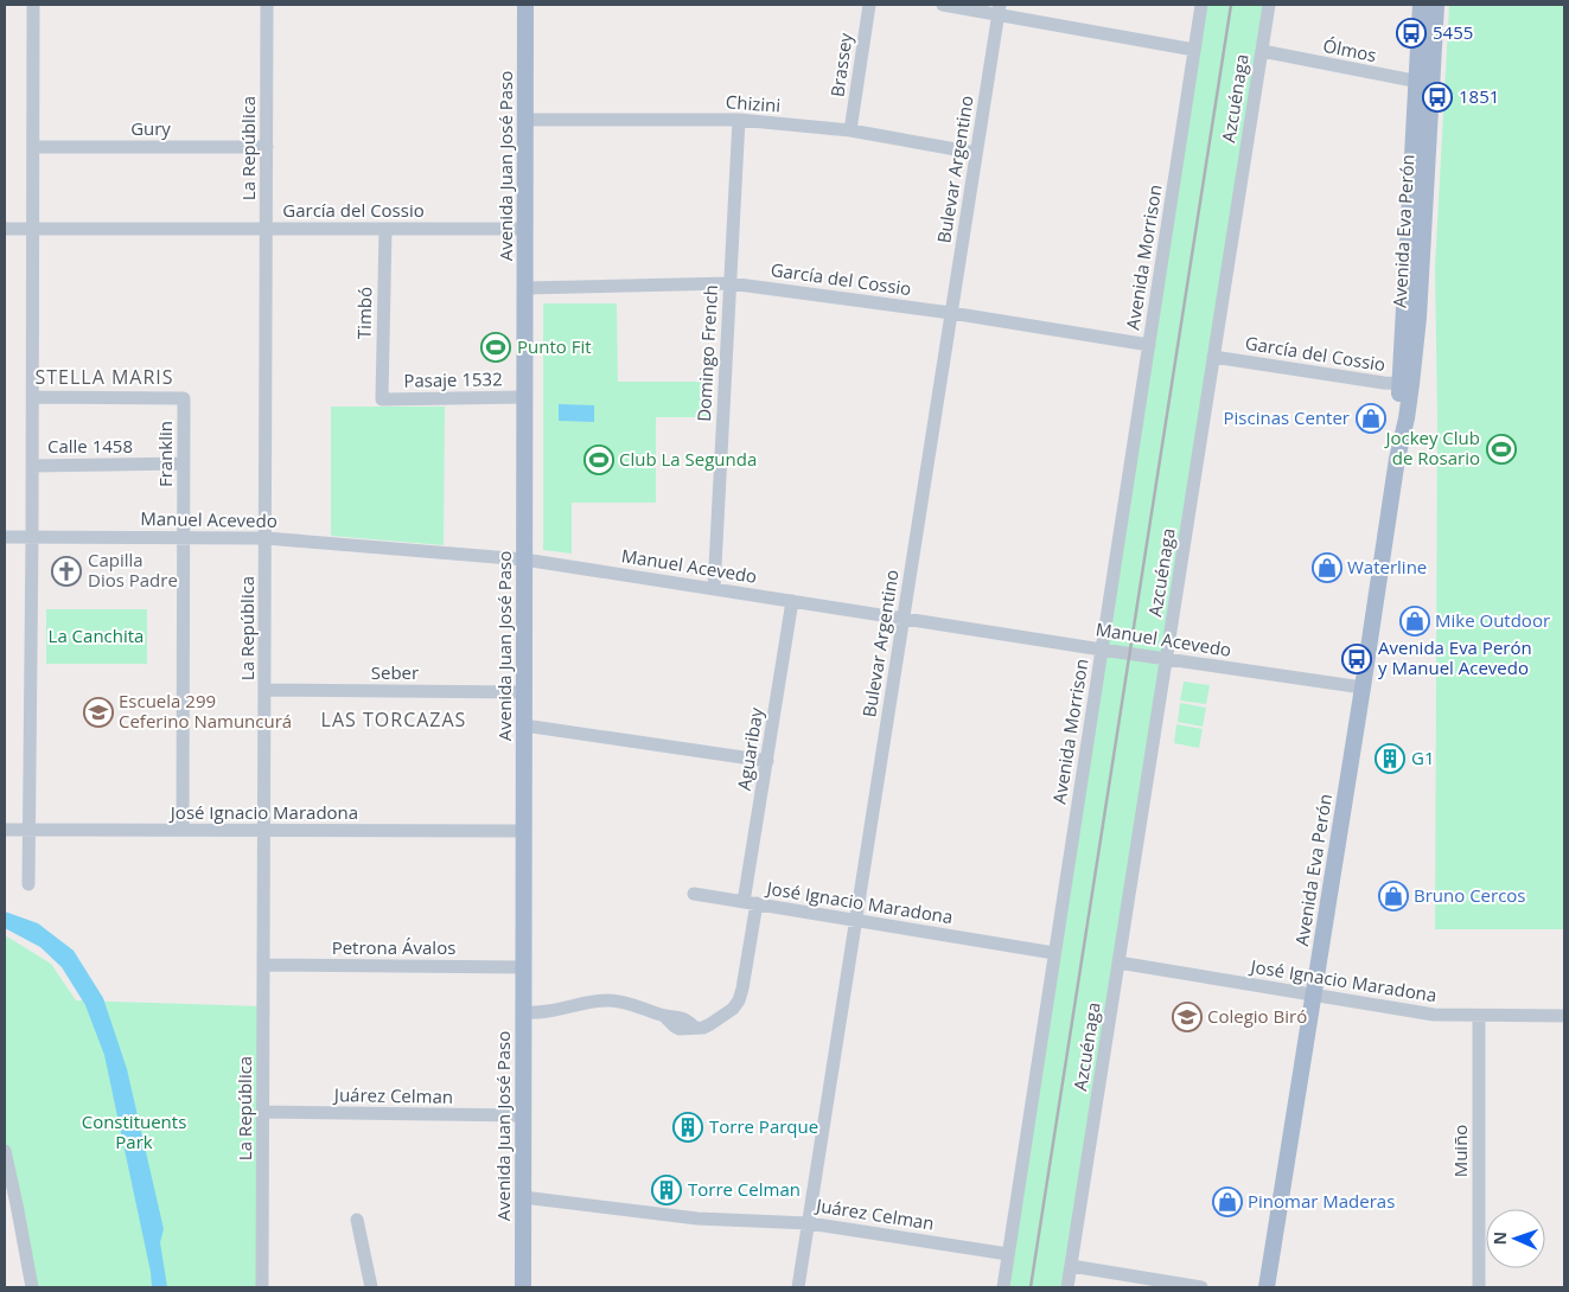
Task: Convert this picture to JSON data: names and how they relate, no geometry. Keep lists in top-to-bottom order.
{
  "streets": {
    "main road": ["Avenida Juan José Paso", "Avenida Eva Perón"],
    "street": [
      "Ólmos",
      "Brassey",
      "Azcuénaga",
      "Chizini",
      "Gury",
      "La República",
      "Bulevar Argentino",
      "García del Cossio",
      "Avenida Morrison",
      "Timbó",
      "Domingo French",
      "Pasaje 1532",
      "Calle 1458",
      "Franklin",
      "Manuel Acevedo",
      "Seber",
      "Aguaribay",
      "José Ignacio Maradona",
      "Petrona Ávalos",
      "Juárez Celman",
      "Muiño"
    ]
  },
  "crossings": [
    ["Ólmos", "Azcuénaga"],
    ["Ólmos", "Avenida Eva Perón"],
    ["Brassey", "Chizini"],
    ["Azcuénaga", "García del Cossio"],
    ["Azcuénaga", "Manuel Acevedo"],
    ["Azcuénaga", "José Ignacio Maradona"],
    ["Chizini", "Avenida Juan José Paso"],
    ["Chizini", "Bulevar Argentino"],
    ["Chizini", "Domingo French"],
    ["Gury", "La República"],
    ["La República", "García del Cossio"],
    ["La República", "Manuel Acevedo"],
    ["La República", "Seber"],
    ["La República", "José Ignacio Maradona"],
    ["La República", "Petrona Ávalos"],
    ["La República", "Juárez Celman"],
    ["Avenida Juan José Paso", "García del Cossio"],
    ["Avenida Juan José Paso", "Pasaje 1532"],
    ["Avenida Juan José Paso", "Manuel Acevedo"],
    ["Avenida Juan José Paso", "Seber"],
    ["Avenida Juan José Paso", "Aguaribay"],
    ["Avenida Juan José Paso", "José Ignacio Maradona"],
    ["Avenida Juan José Paso", "Petrona Ávalos"],
    ["Avenida Juan José Paso", "Juárez Celman"],
    ["Bulevar Argentino", "García del Cossio"],
    ["Bulevar Argentino", "Manuel Acevedo"],
    ["Bulevar Argentino", "José Ignacio Maradona"],
    ["Bulevar Argentino", "Juárez Celman"],
    ["García del Cossio", "Avenida Eva Perón"],
    ["García del Cossio", "Avenida Morrison"],
    ["García del Cossio", "Timbó"],
    ["García del Cossio", "Domingo French"],
    ["Avenida Eva Perón", "Manuel Acevedo"],
    ["Avenida Eva Perón", "José Ignacio Maradona"],
    ["Avenida Morrison", "Manuel Acevedo"],
    ["Avenida Morrison", "José Ignacio Maradona"],
    ["Avenida Morrison", "Juárez Celman"],
    ["Timbó", "Pasaje 1532"],
    ["Domingo French", "Manuel Acevedo"],
    ["Calle 1458", "Franklin"],
    ["Franklin", "Manuel Acevedo"],
    ["Franklin", "José Ignacio Maradona"],
    ["Manuel Acevedo", "Aguaribay"],
    ["Aguaribay", "José Ignacio Maradona"],
    ["José Ignacio Maradona", "Muiño"]
  ],
  "districts": ["STELLA MARIS", "LAS TORCAZAS"],
  "parks": ["La Canchita", "Constituents Park"],
  "places": {
    "bus stop": ["5455", "1851", "Avenida Eva Perón y Manuel Acevedo"],
    "sports": ["Punto Fit", "Jockey Club de Rosario", "Club La Segunda"],
    "shop": [
      "Piscinas Center",
      "Waterline",
      "Mike Outdoor",
      "Bruno Cercos",
      "Pinomar Maderas"
    ],
    "church": ["Capilla Dios Padre"],
    "school or university": ["Escuela 299 Ceferino Namuncurá", "Colegio Biró"],
    "building": ["G1", "Torre Parque", "Torre Celman"]
  },
  "north": "left"
}
